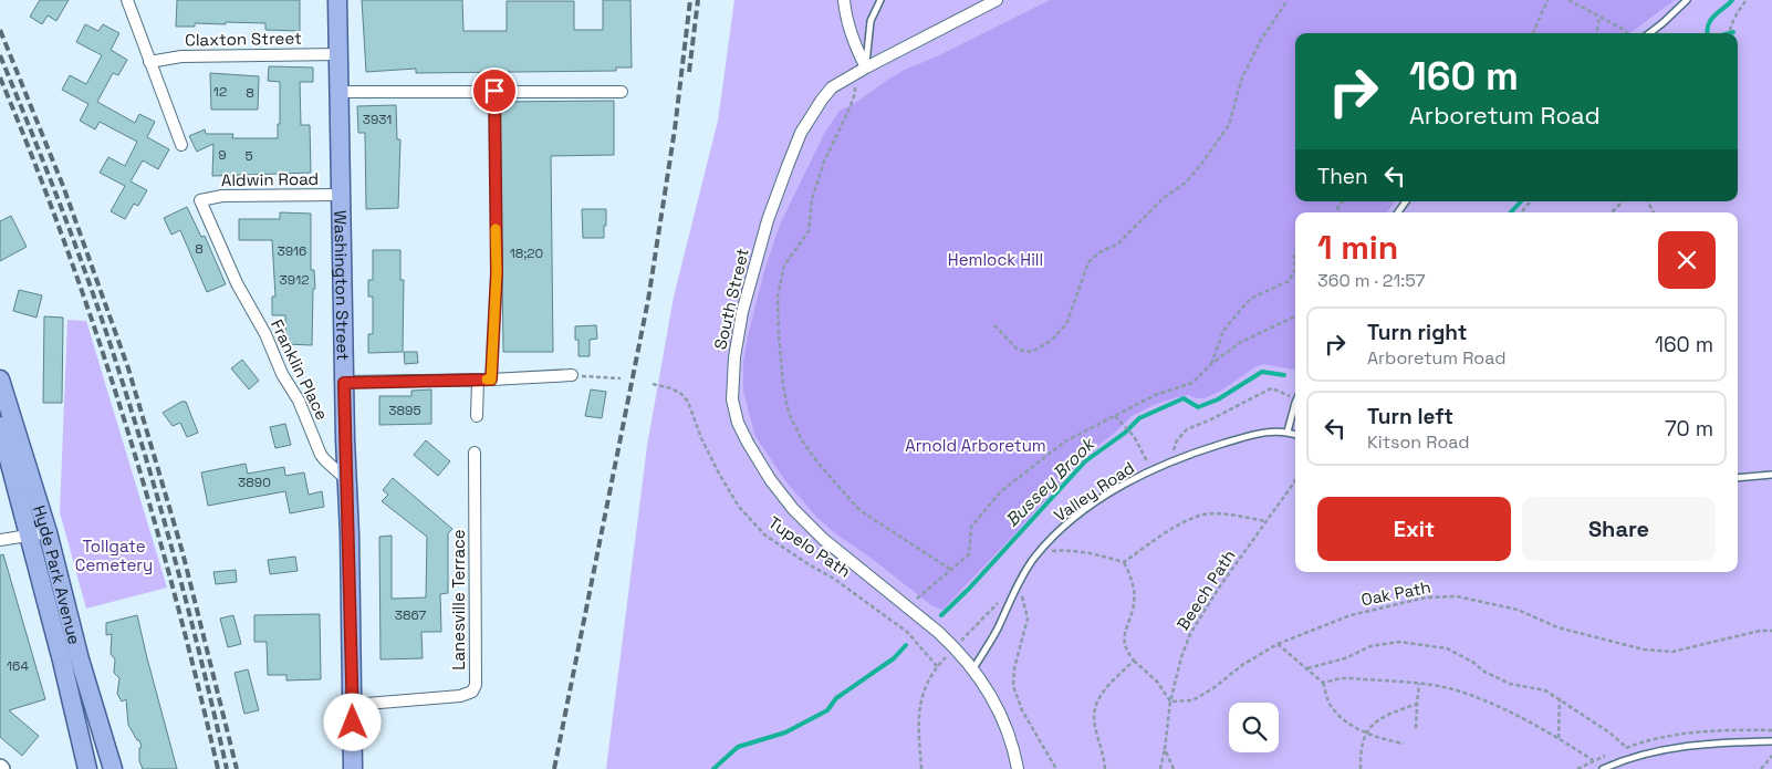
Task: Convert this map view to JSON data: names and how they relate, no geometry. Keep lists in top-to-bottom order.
{
  "streets": {
    "main road": ["Washington Street", "Hyde Park Avenue"],
    "street": [
      "Claxton Street",
      "Aldwin Road",
      "South Street",
      "Franklin Place",
      "Lanesville Terrace"
    ],
    "lane": ["Valley Road"],
    "path": ["Tupelo Path", "Beech Path", "Oak Path"]
  },
  "crossings": [
    ["Claxton Street", "Washington Street"],
    ["Aldwin Road", "Washington Street"],
    ["Aldwin Road", "Franklin Place"],
    ["Washington Street", "Franklin Place"],
    ["Washington Street", "Lanesville Terrace"],
    ["South Street", "Valley Road"],
    ["Beech Path", "Oak Path"]
  ],
  "water": ["Bussey Brook"],
  "parks": ["Hemlock Hill", "Arnold Arboretum", "Tollgate Cemetery"],
  "house_numbers": [
    "12",
    "8",
    "3931",
    "9",
    "5",
    "8",
    "3916",
    "18;20",
    "3912",
    "3895",
    "3890",
    "3867",
    "164"
  ],
  "page": {
    "turn": ["160 m", "Arboretum Road"],
    "then": "Then",
    "heading": ["1 min", "360 m · 21:57"],
    "list": [
      {
        "name": "Turn right",
        "note": "Arboretum Road",
        "value": "160 m"
      },
      {
        "name": "Turn left",
        "note": "Kitson Road",
        "value": "70 m"
      }
    ],
    "buttons": ["Exit", "Share"]
  }
}
